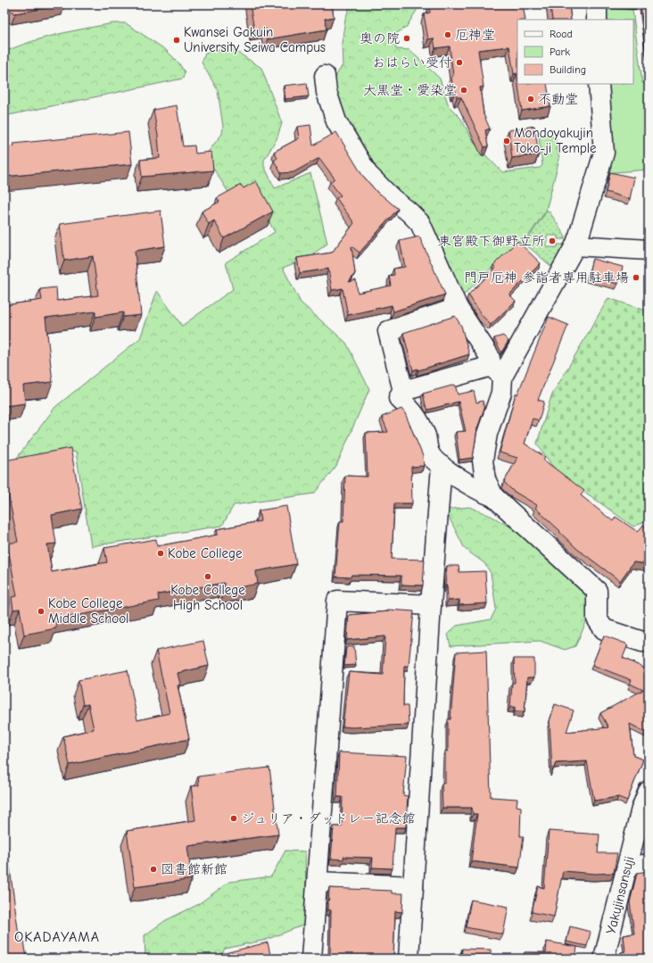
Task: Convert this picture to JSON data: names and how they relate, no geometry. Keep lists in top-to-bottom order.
{
  "streets": {
    "street": ["Yakujinsansuji"]
  },
  "districts": ["OKADAYAMA"],
  "places": [
    "厄神堂",
    "奥の院",
    "Kwansei Gakuin University Seiwa Campus",
    "おはらい受付",
    "大黒堂・愛染堂",
    "不動堂",
    "Mondoyakujin Toko-ji Temple",
    "東宮殿下御野立所",
    "門戸厄神 参詣者専用駐車場",
    "Kobe College",
    "Kobe College High School",
    "Kobe College Middle School",
    "ジュリア・ダッドレー記念館",
    "図書館新館"
  ],
  "legend": ["Road", "Park", "Building"]
}
